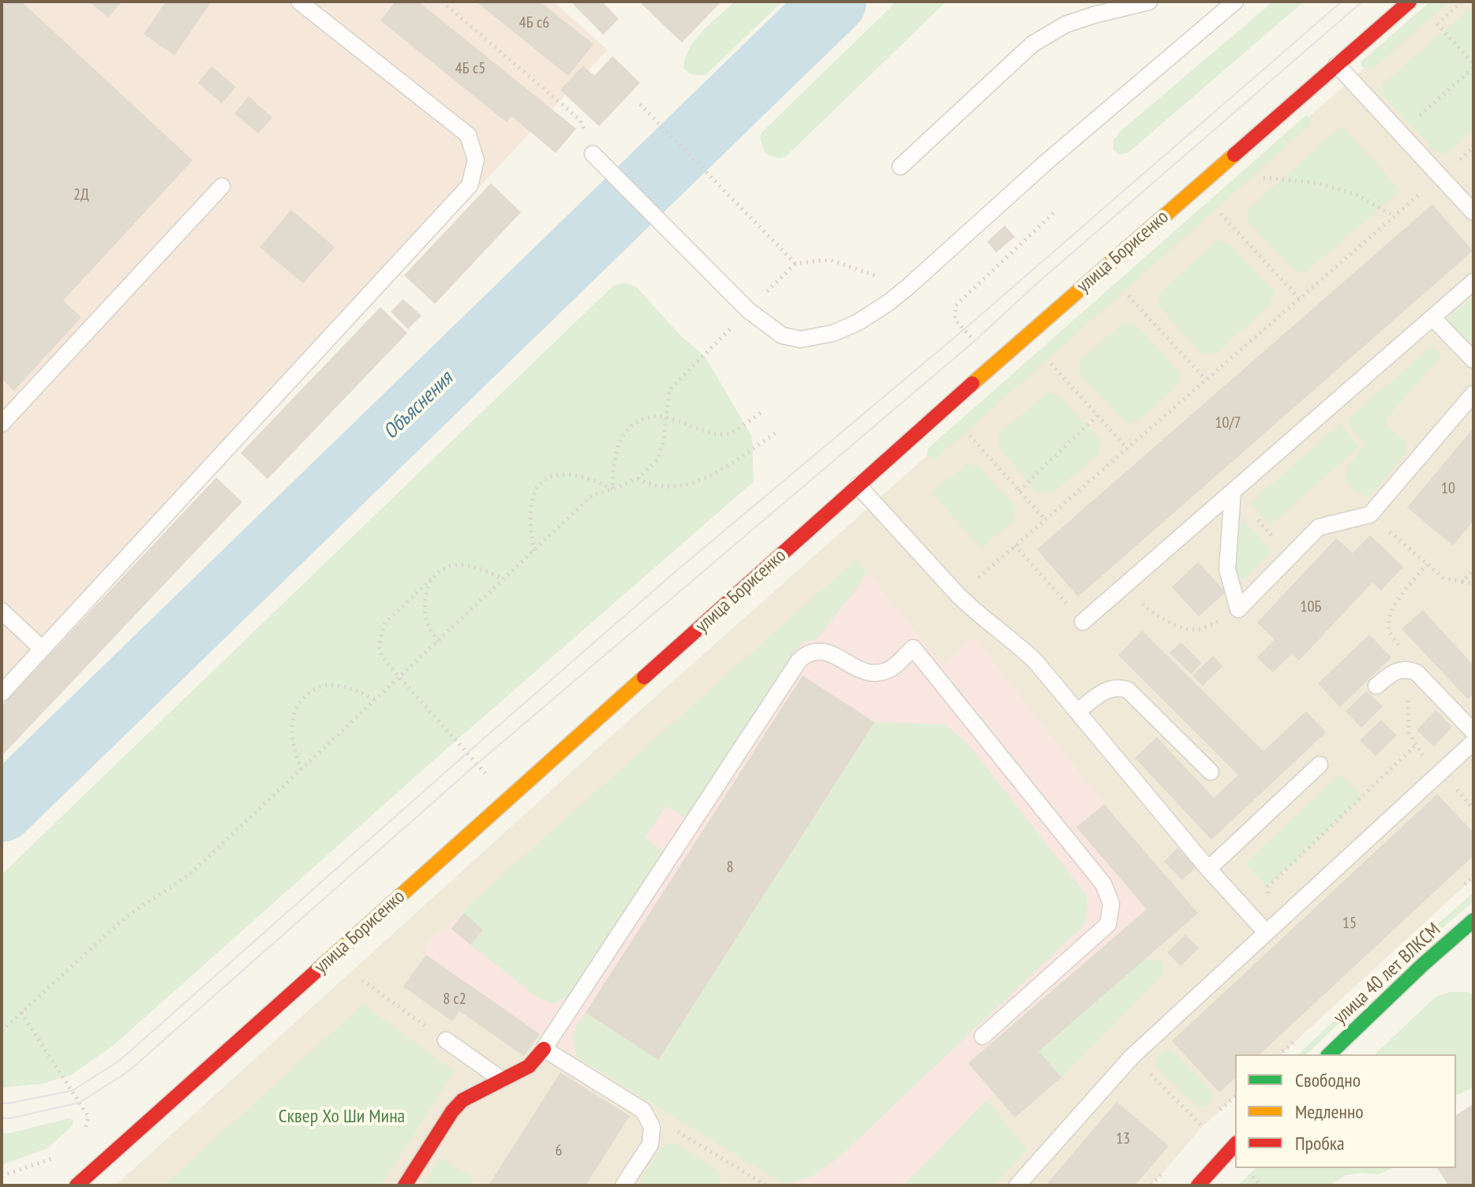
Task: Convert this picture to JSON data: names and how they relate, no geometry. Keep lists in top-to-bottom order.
{
  "streets": {
    "main road": ["улица Борисенко", "улица 40 лет ВЛКСМ"]
  },
  "water": ["Объяснения"],
  "parks": ["Сквер Хо Ши Мина"],
  "house_numbers": [
    "4Б с6",
    "4Б с5",
    "2Д",
    "10/7",
    "10",
    "10Б",
    "8",
    "15",
    "8 с2",
    "13",
    "6"
  ],
  "legend": ["Свободно", "Медленно", "Пробка"]
}
